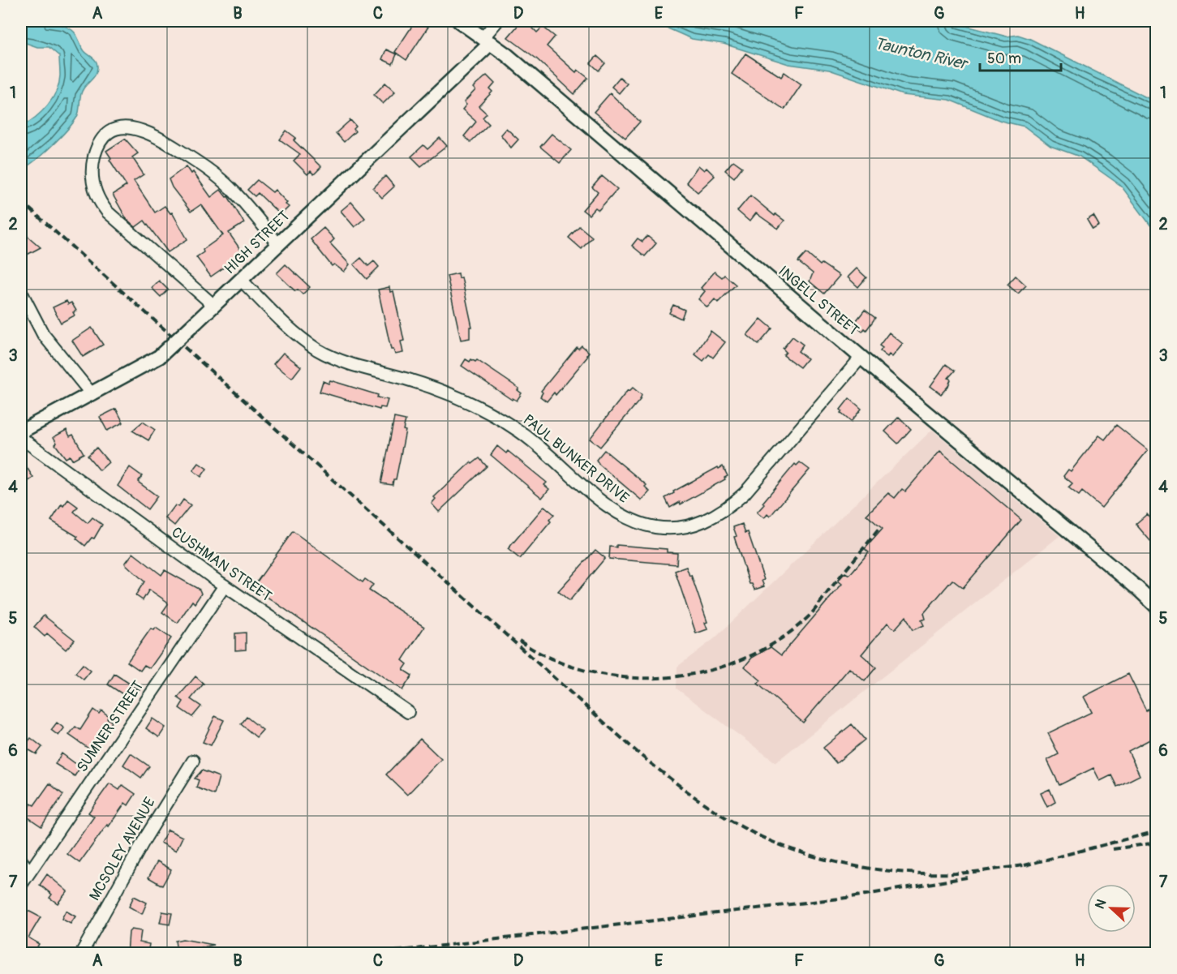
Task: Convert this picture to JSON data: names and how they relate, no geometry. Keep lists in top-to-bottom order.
{
  "streets": {
    "street": [
      "HIGH STREET",
      "INGELL STREET",
      "PAUL BUNKER DRIVE",
      "CUSHMAN STREET",
      "SUMNER STREET",
      "MCSOLEY AVENUE"
    ]
  },
  "crossings": [
    ["HIGH STREET", "INGELL STREET"],
    ["HIGH STREET", "PAUL BUNKER DRIVE"],
    ["INGELL STREET", "PAUL BUNKER DRIVE"],
    ["CUSHMAN STREET", "SUMNER STREET"]
  ],
  "water": ["Taunton River"],
  "scale_bar": "50 m",
  "north": "left",
  "grid": {
    "columns": [
      "A",
      "B",
      "C",
      "D",
      "E",
      "F",
      "G",
      "H"
    ],
    "rows": [
      "1",
      "2",
      "3",
      "4",
      "5",
      "6",
      "7"
    ]
  }
}
